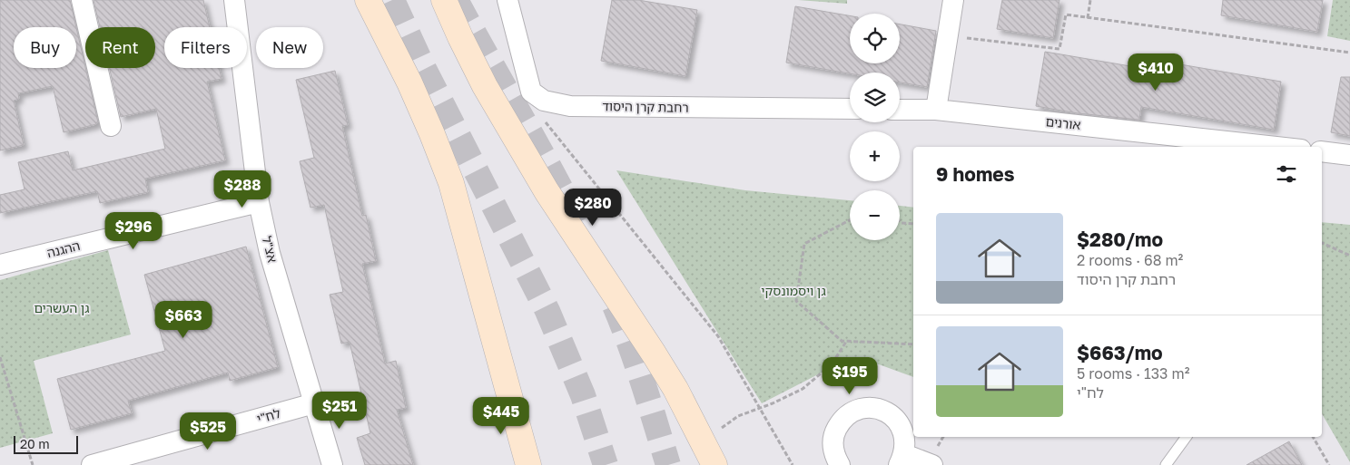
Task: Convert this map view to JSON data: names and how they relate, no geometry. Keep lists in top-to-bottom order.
{
  "streets": {
    "street": [
      "רחבת קרן היסוד",
      "אורנים",
      "ההגנה",
      "אצ\"ל",
      "לח\"י"
    ]
  },
  "crossings": [
    ["ההגנה", "אצ\"ל"],
    ["אצ\"ל", "לח\"י"]
  ],
  "parks": ["גן ויסמונסקי", "גן העשרים"],
  "scale_bar": "20 m",
  "page": {
    "map_buttons": ["+", "−"],
    "chip": [
      "Buy",
      "Rent",
      "Filters",
      "New"
    ],
    "price": [
      "$410",
      "$288",
      "$280",
      "$296",
      "$663",
      "$195",
      "$251",
      "$445",
      "$525"
    ],
    "heading": "9 homes",
    "list": [
      {
        "name": "$280/mo",
        "note": "2 rooms · 68 m² · רחבת קרן היסוד"
      },
      {
        "name": "$663/mo",
        "note": "5 rooms · 133 m² · לח\"י"
      }
    ],
    "scale": "20 m"
  }
}
